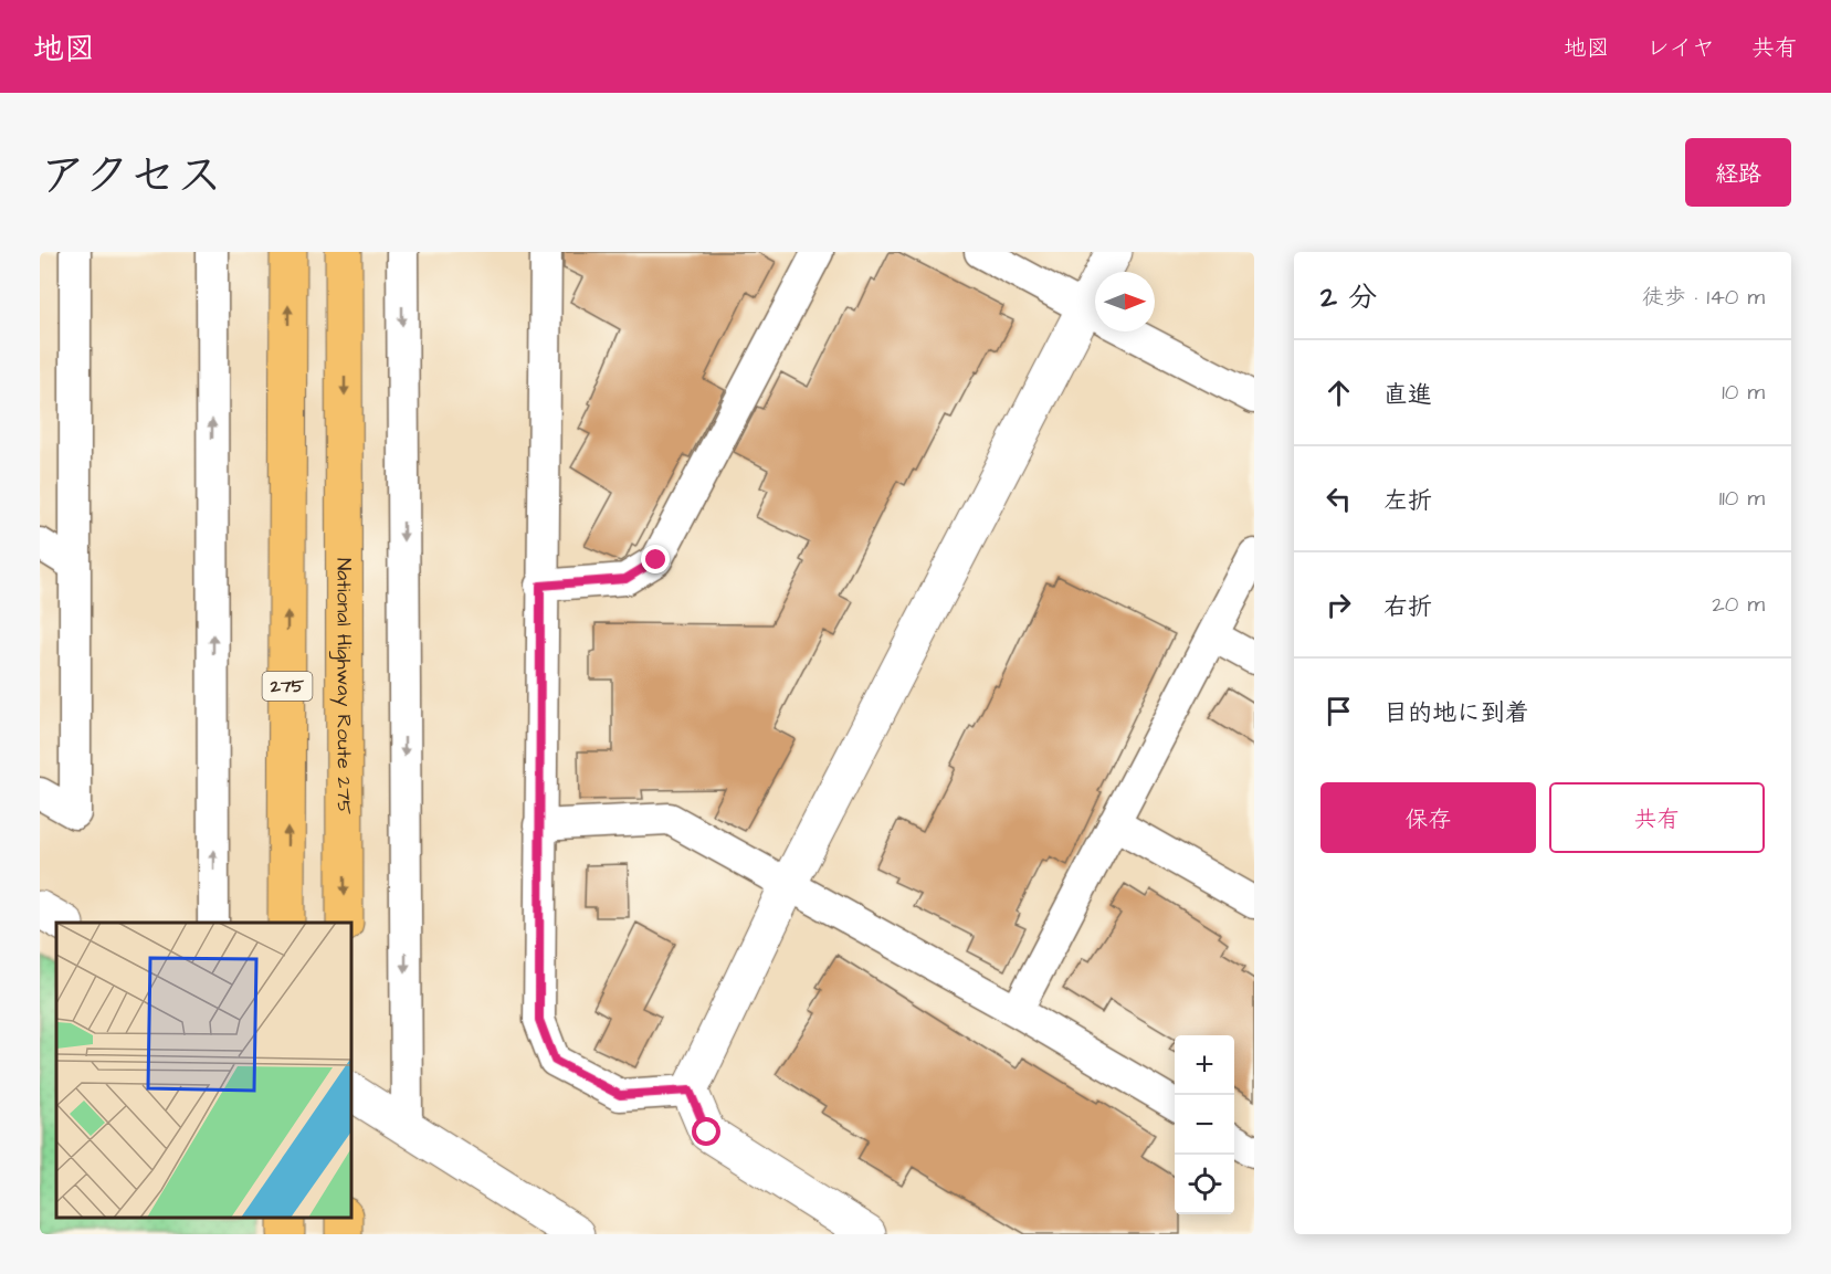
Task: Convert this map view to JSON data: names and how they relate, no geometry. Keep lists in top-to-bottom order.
{
  "streets": {
    "highway": ["275", "National Highway Route 275"]
  },
  "north": "right",
  "page": {
    "header": "地図",
    "nav": ["地図", "レイヤ", "共有"],
    "title": "アクセス",
    "buttons": [
      "経路",
      ["保存", "共有"]
    ],
    "heading": ["2 分", "徒歩 · 140 m"],
    "list": [
      ["直進", "10 m"],
      ["左折", "110 m"],
      ["右折", "20 m"],
      "目的地に到着"
    ],
    "map_buttons": ["+", "−"]
  }
}
